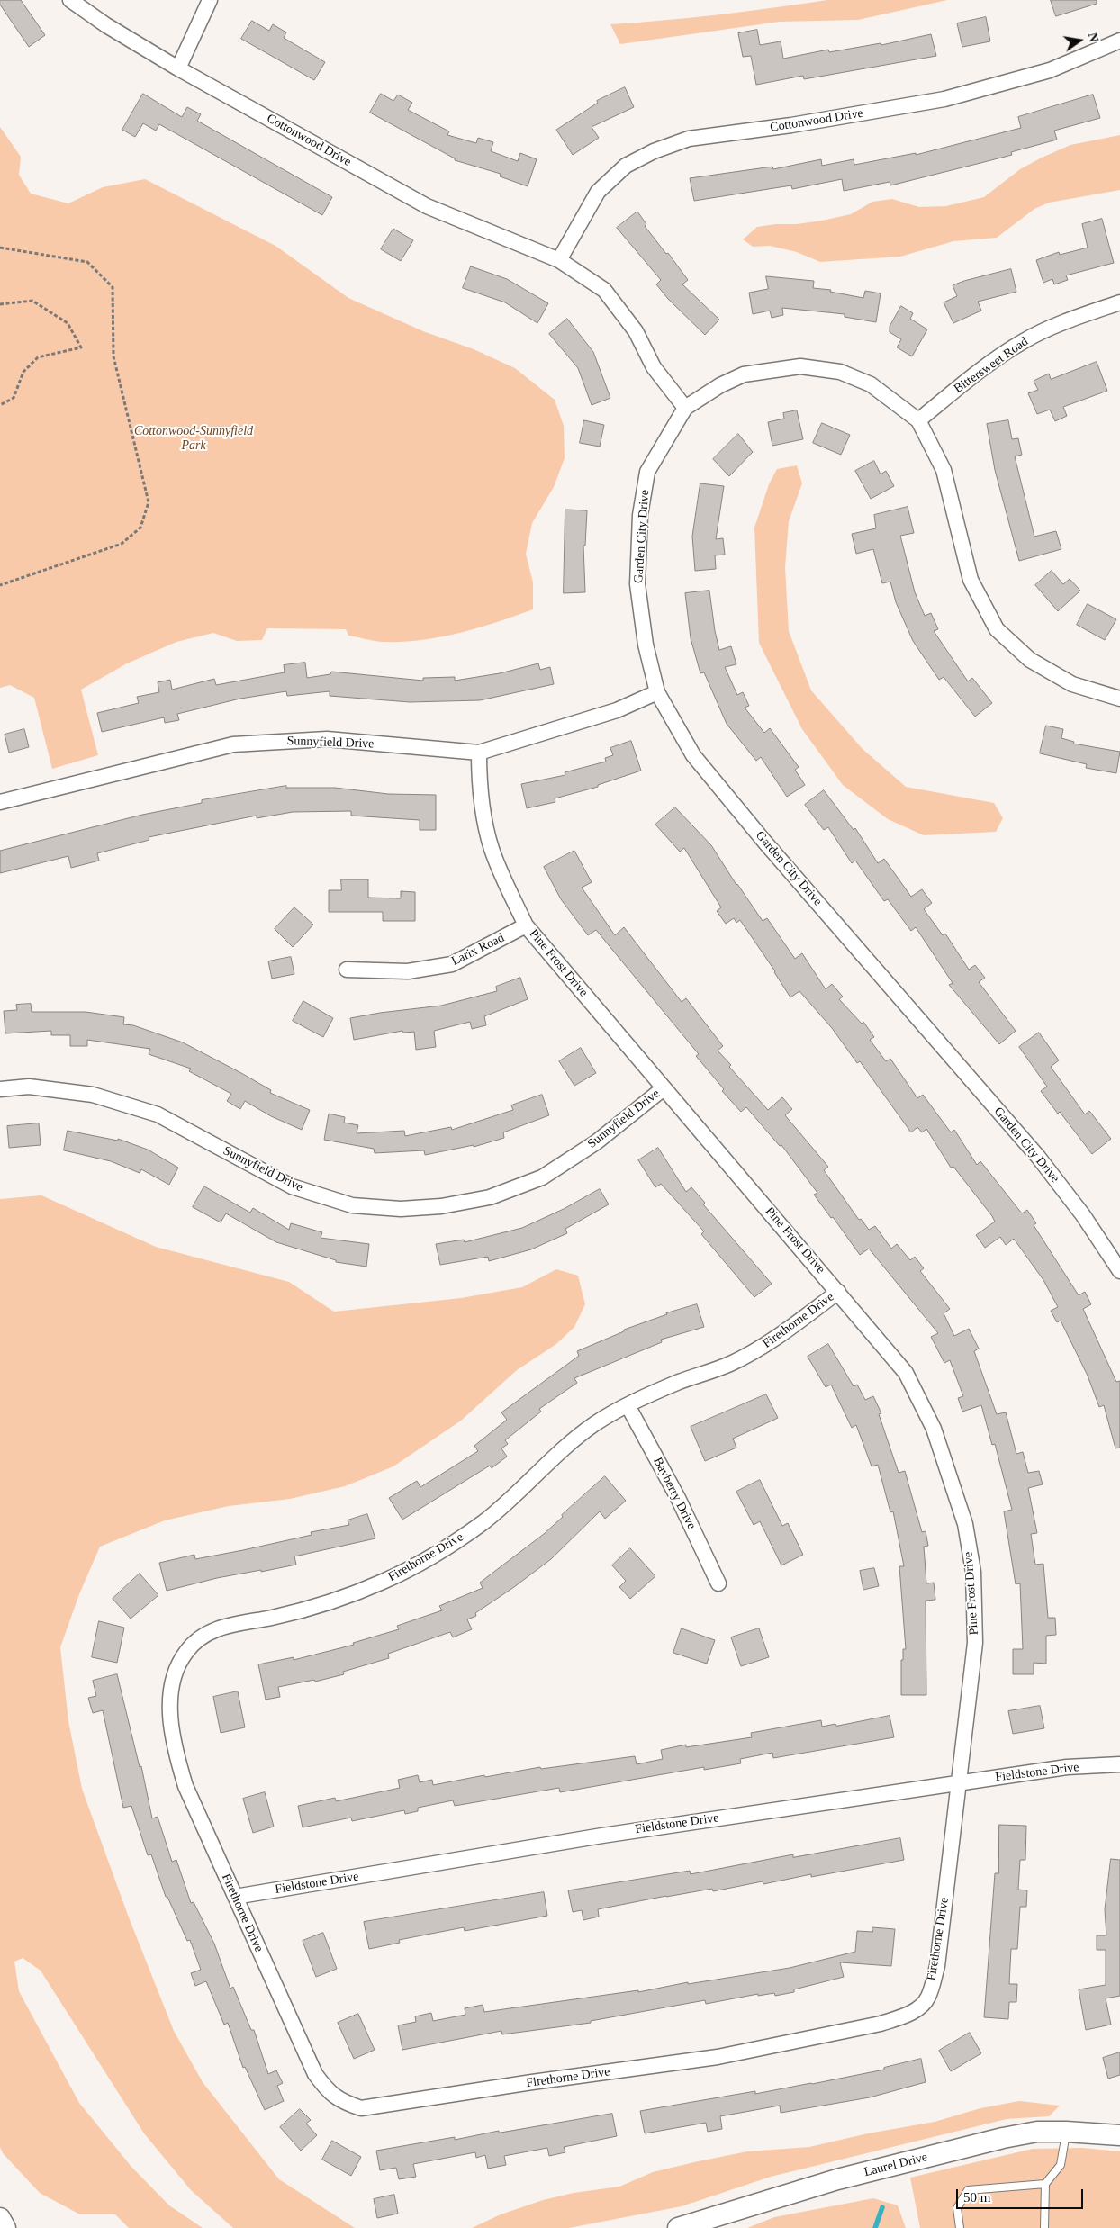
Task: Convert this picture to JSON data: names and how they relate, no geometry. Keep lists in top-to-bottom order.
{
  "streets": {
    "street": [
      "Cottonwood Drive",
      "Bittersweet Road",
      "Garden City Drive",
      "Sunnyfield Drive",
      "Larix Road",
      "Pine Frost Drive",
      "Firethorne Drive",
      "Bayberry Drive",
      "Fieldstone Drive",
      "Laurel Drive"
    ]
  },
  "crossings": [
    ["Cottonwood Drive", "Garden City Drive"],
    ["Bittersweet Road", "Garden City Drive"],
    ["Garden City Drive", "Sunnyfield Drive"],
    ["Sunnyfield Drive", "Pine Frost Drive"],
    ["Larix Road", "Pine Frost Drive"],
    ["Pine Frost Drive", "Firethorne Drive"],
    ["Pine Frost Drive", "Fieldstone Drive"],
    ["Firethorne Drive", "Bayberry Drive"],
    ["Firethorne Drive", "Fieldstone Drive"]
  ],
  "parks": ["Cottonwood-Sunnyfield Park"],
  "scale_bar": "50 m",
  "north": "right"
}
